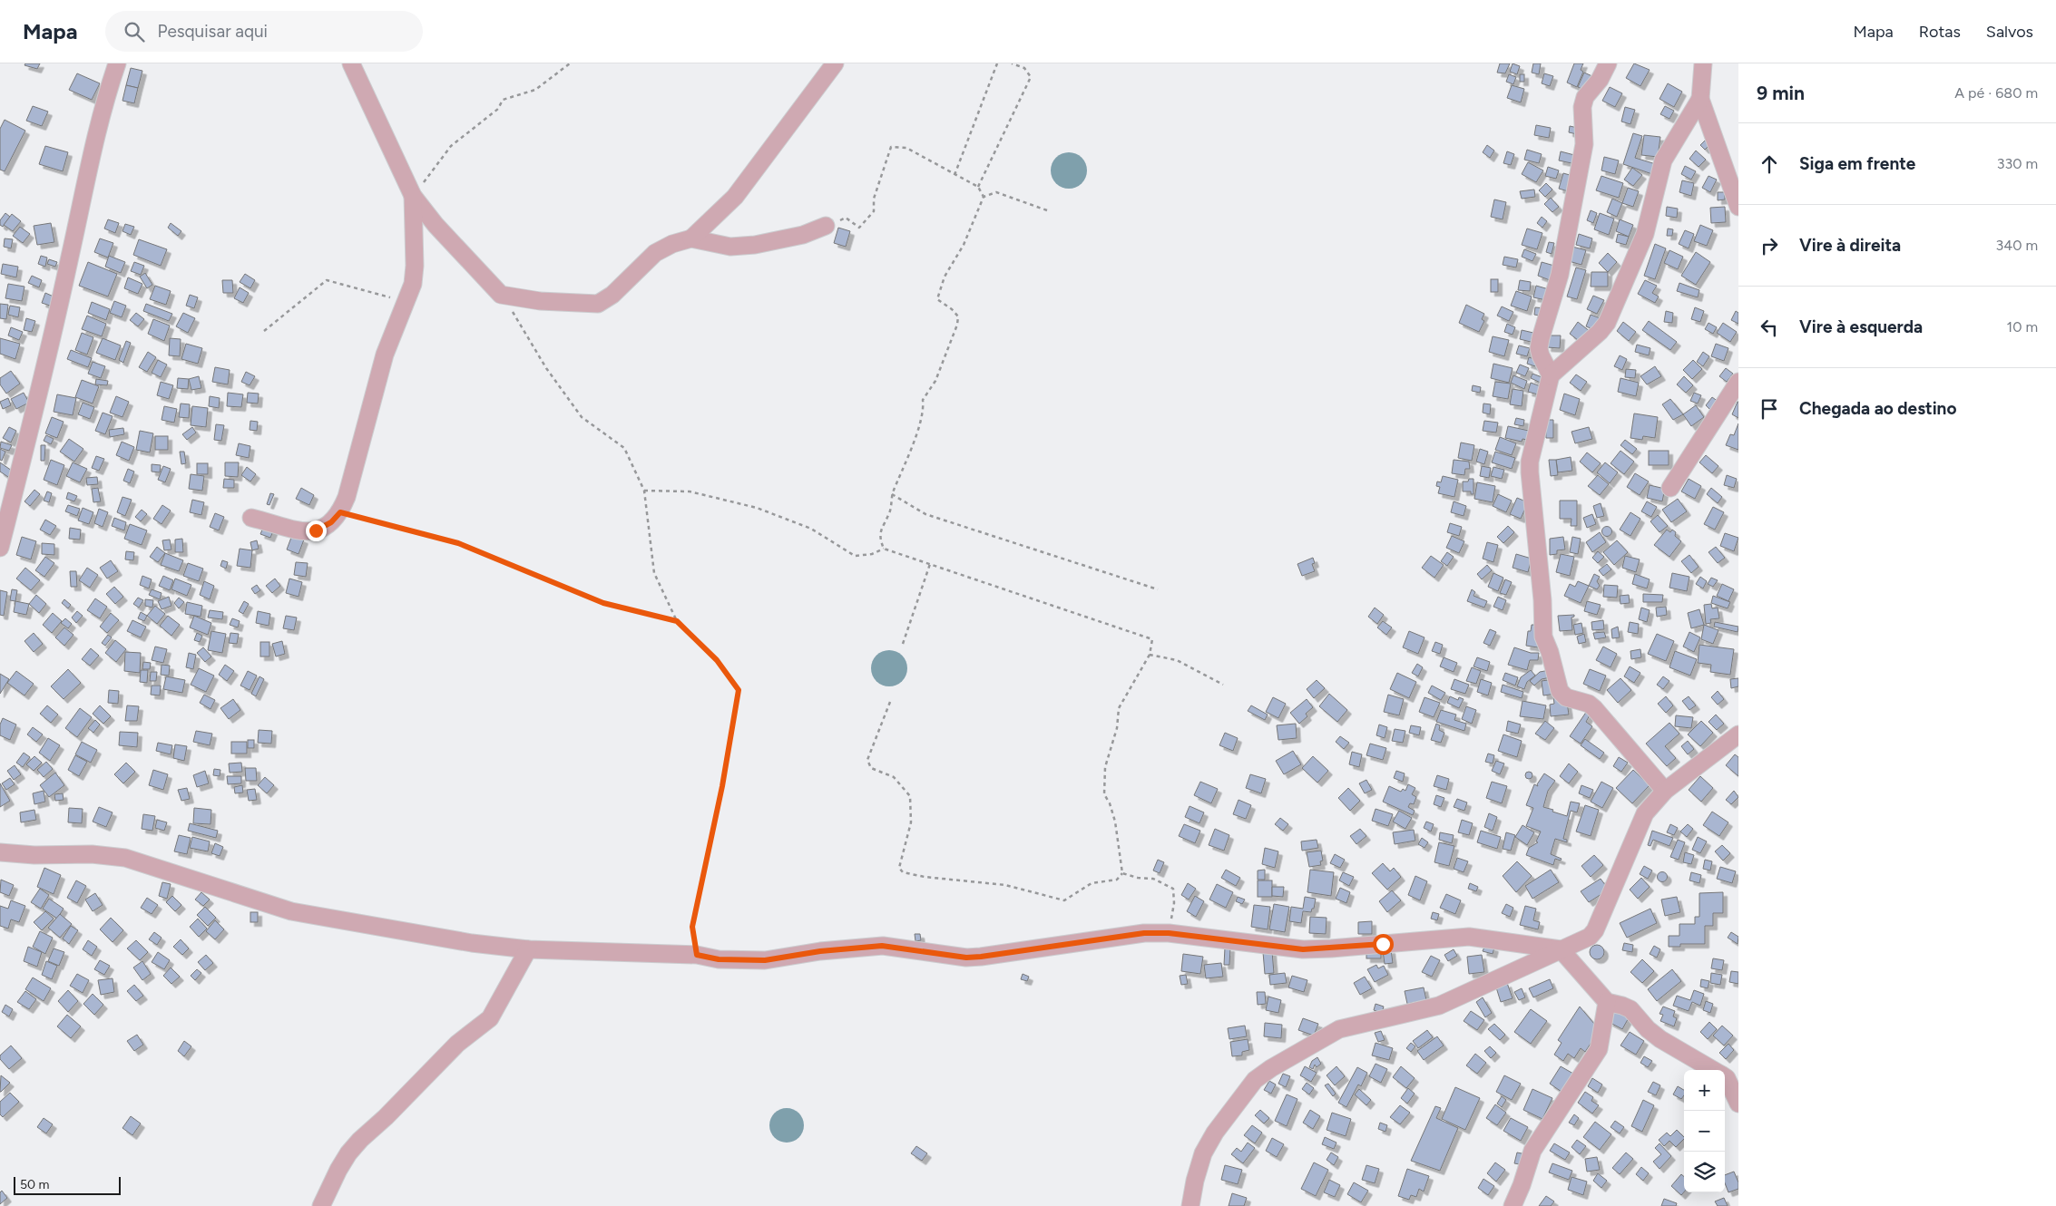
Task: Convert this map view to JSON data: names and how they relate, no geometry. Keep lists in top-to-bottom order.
{
  "scale_bar": "50 m",
  "page": {
    "header": "Mapa",
    "search": "Pesquisar aqui",
    "nav": ["Mapa", "Rotas", "Salvos"],
    "heading": ["9 min", "A pé · 680 m"],
    "list": [
      ["Siga em frente", "330 m"],
      ["Vire à direita", "340 m"],
      ["Vire à esquerda", "10 m"],
      "Chegada ao destino"
    ],
    "map_buttons": ["+", "−"],
    "scale": "50 m"
  }
}
